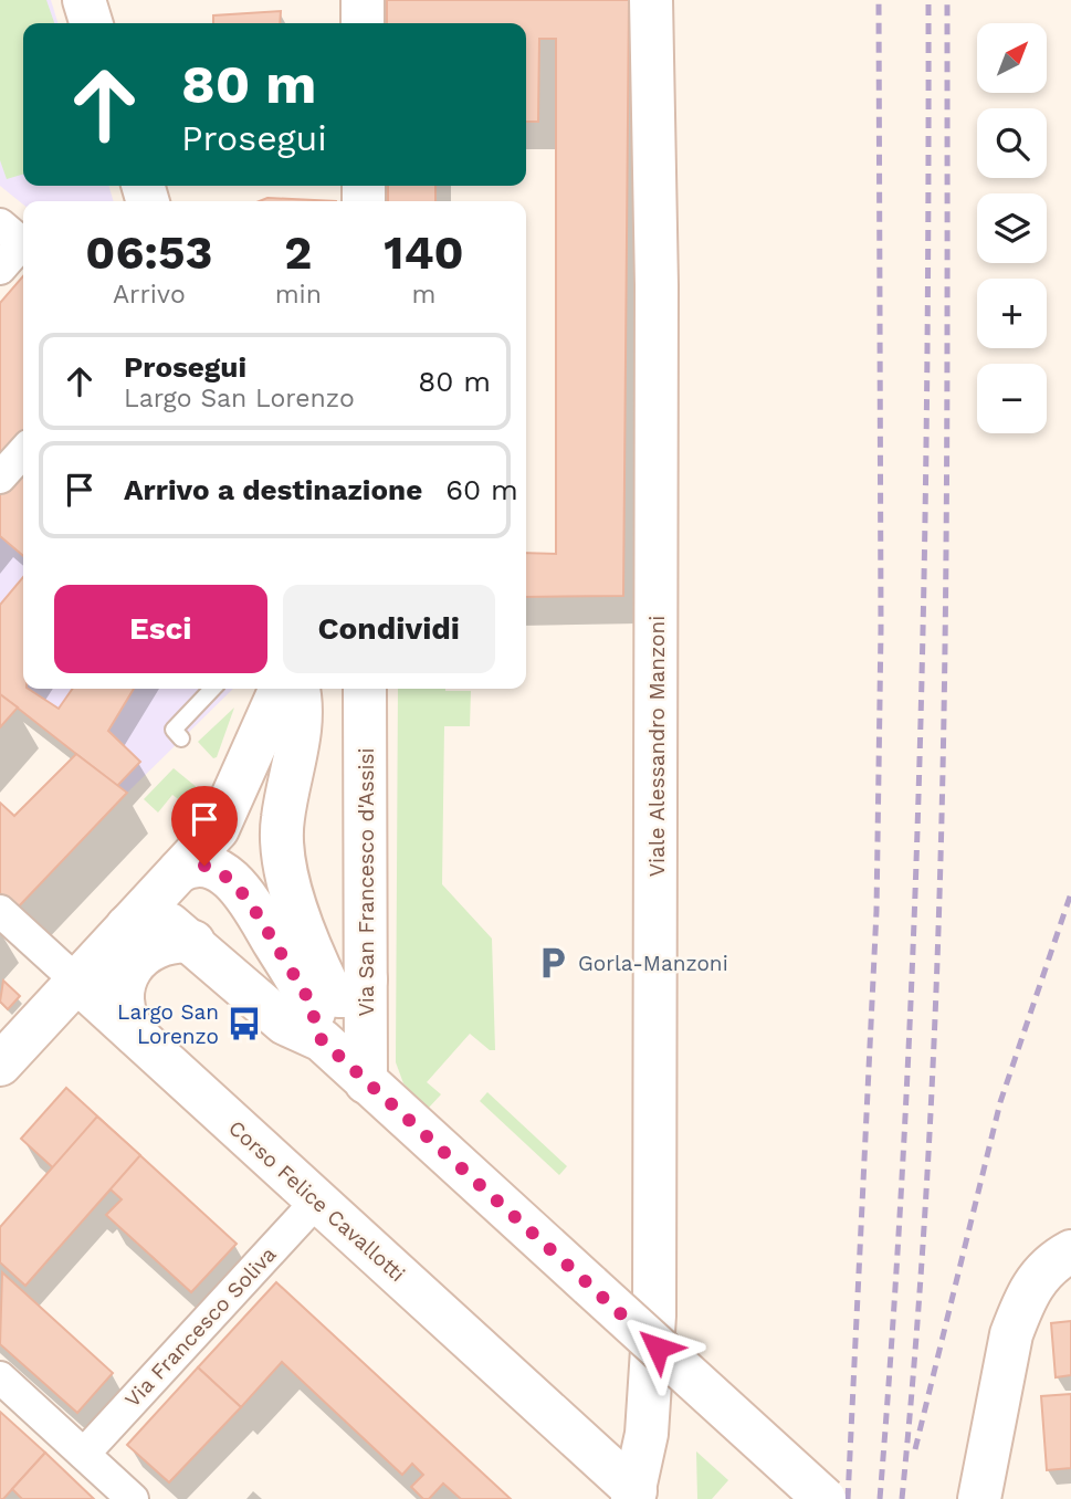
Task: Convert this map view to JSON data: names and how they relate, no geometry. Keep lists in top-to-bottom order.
{
  "streets": {
    "main road": ["Viale Alessandro Manzoni", "Via San Francesco d'Assisi", "Corso Felice Cavallotti"],
    "street": ["Via Francesco Soliva"]
  },
  "crossings": [
    ["Viale Alessandro Manzoni", "Corso Felice Cavallotti"],
    ["Corso Felice Cavallotti", "Via Francesco Soliva"]
  ],
  "places": {
    "parking": ["Gorla-Manzoni"],
    "bus stop": ["Largo San Lorenzo"]
  },
  "north": "top right",
  "page": {
    "map_buttons": ["+", "−"],
    "turn": ["80 m", "Prosegui"],
    "eta": [
      "06:53",
      "Arrivo",
      "2",
      "min",
      "140",
      "m"
    ],
    "list": [
      {
        "name": "Prosegui",
        "note": "Largo San Lorenzo",
        "value": "80 m"
      },
      {
        "name": "Arrivo a destinazione",
        "value": "60 m"
      }
    ],
    "buttons": ["Esci", "Condividi"]
  }
}
